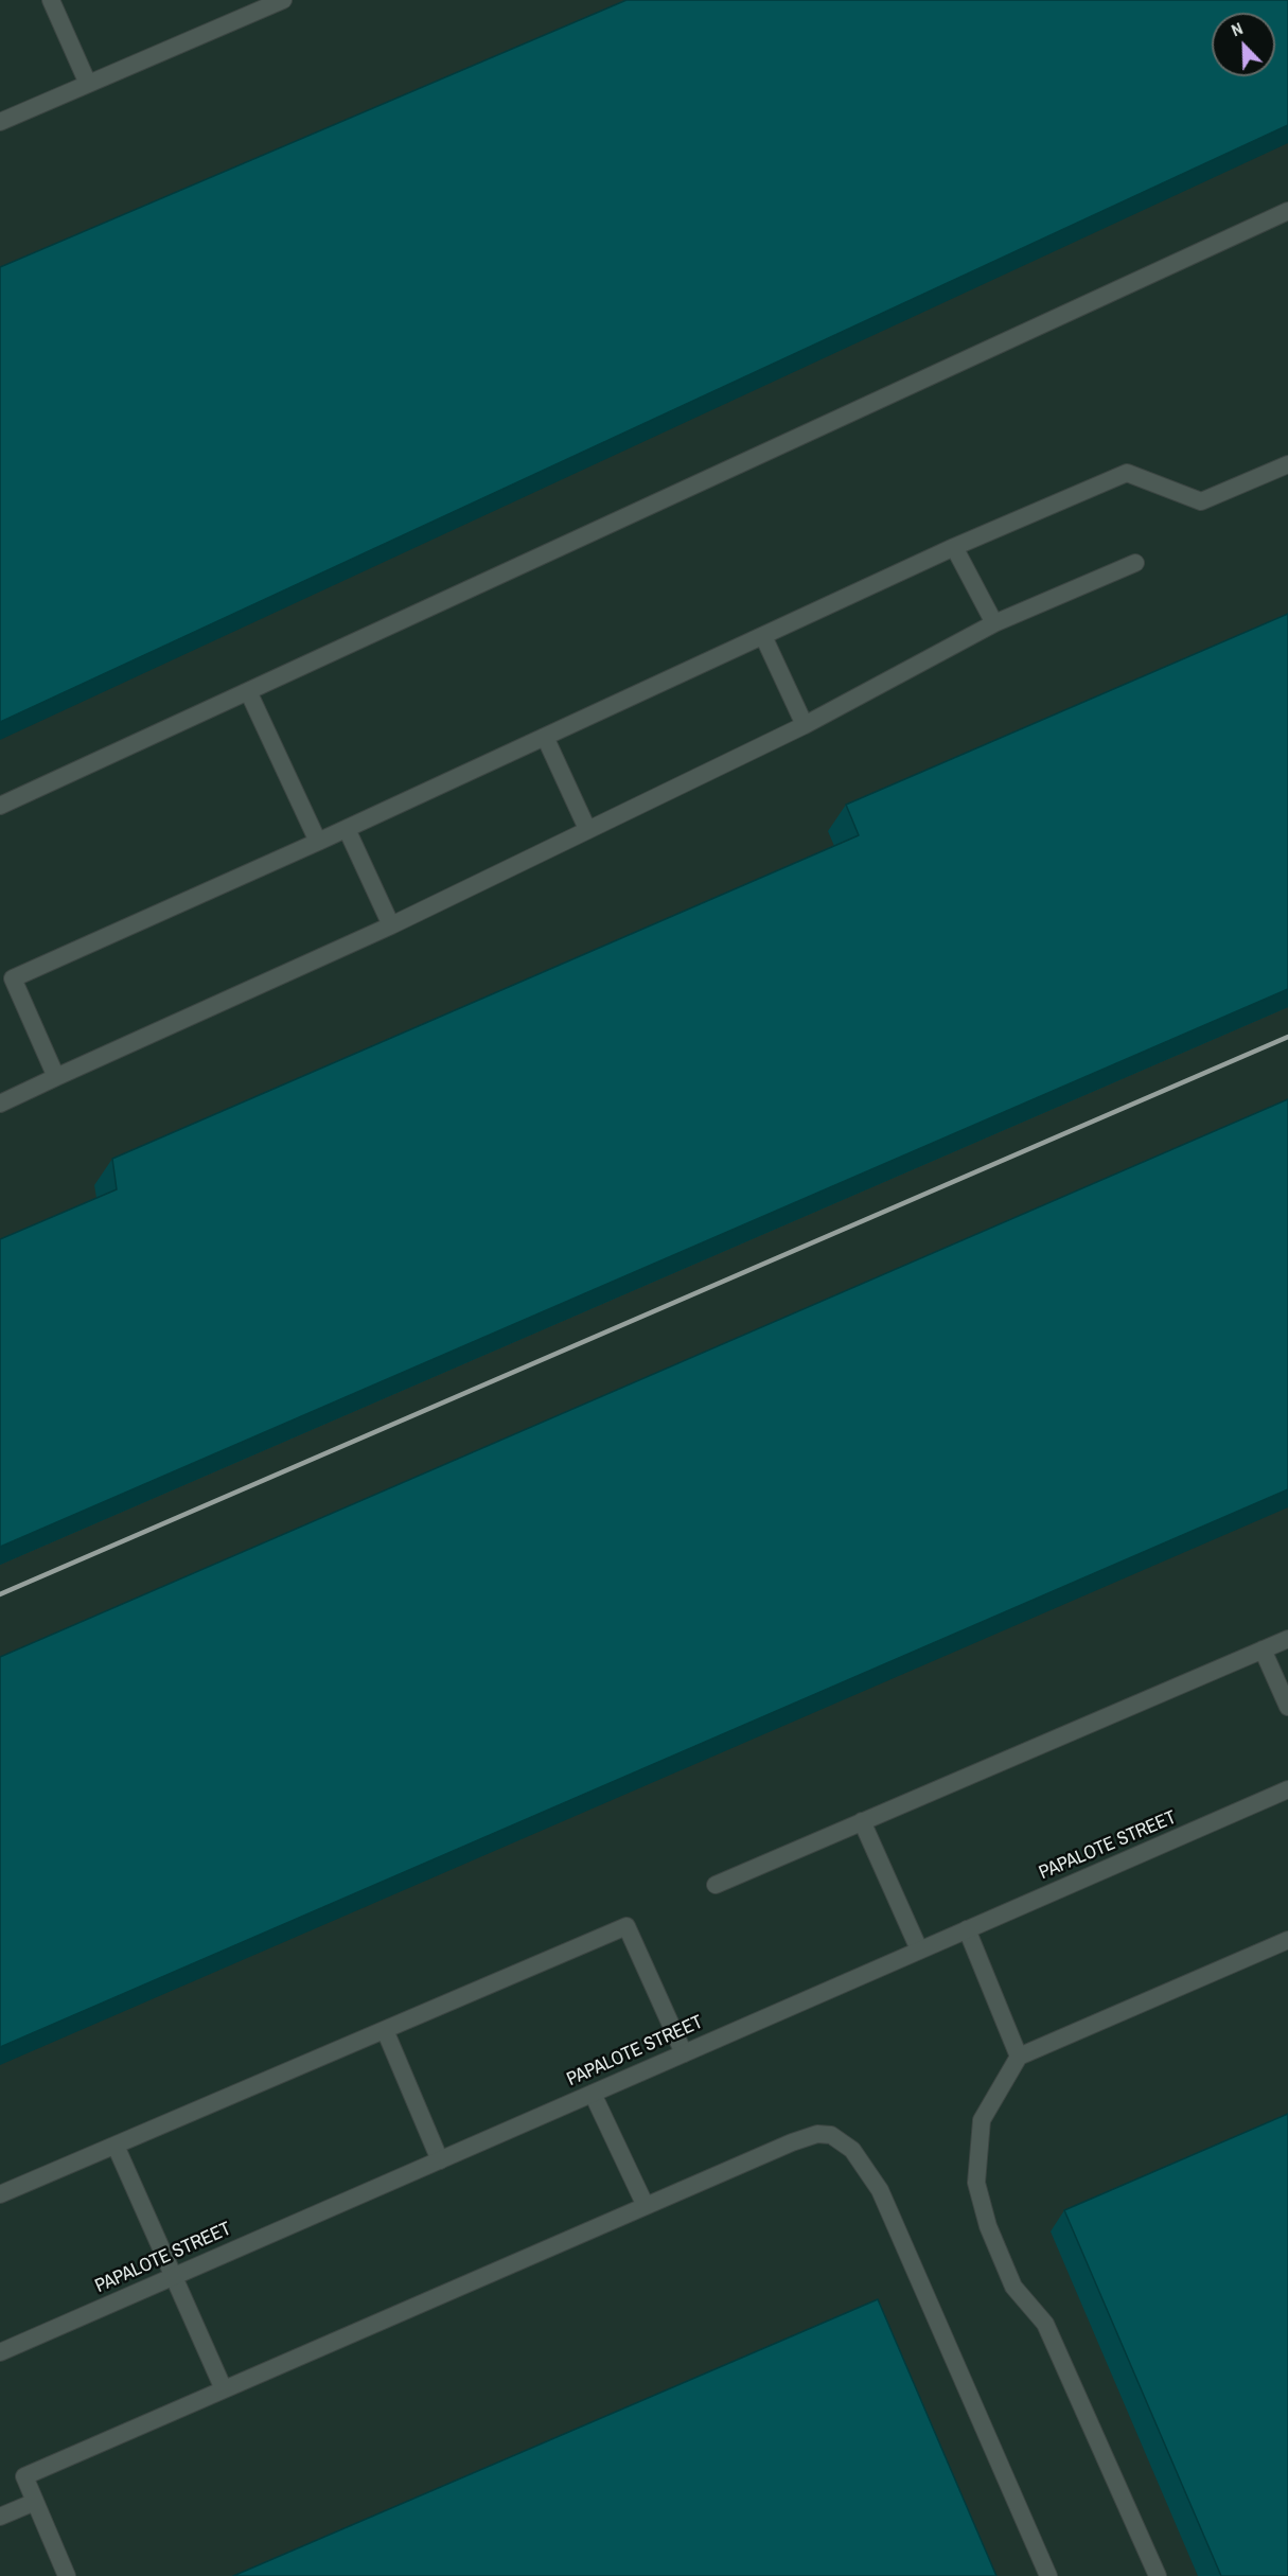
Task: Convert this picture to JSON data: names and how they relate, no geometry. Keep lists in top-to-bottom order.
{
  "streets": {
    "street": ["PAPALOTE STREET"]
  },
  "north": "top left"
}
